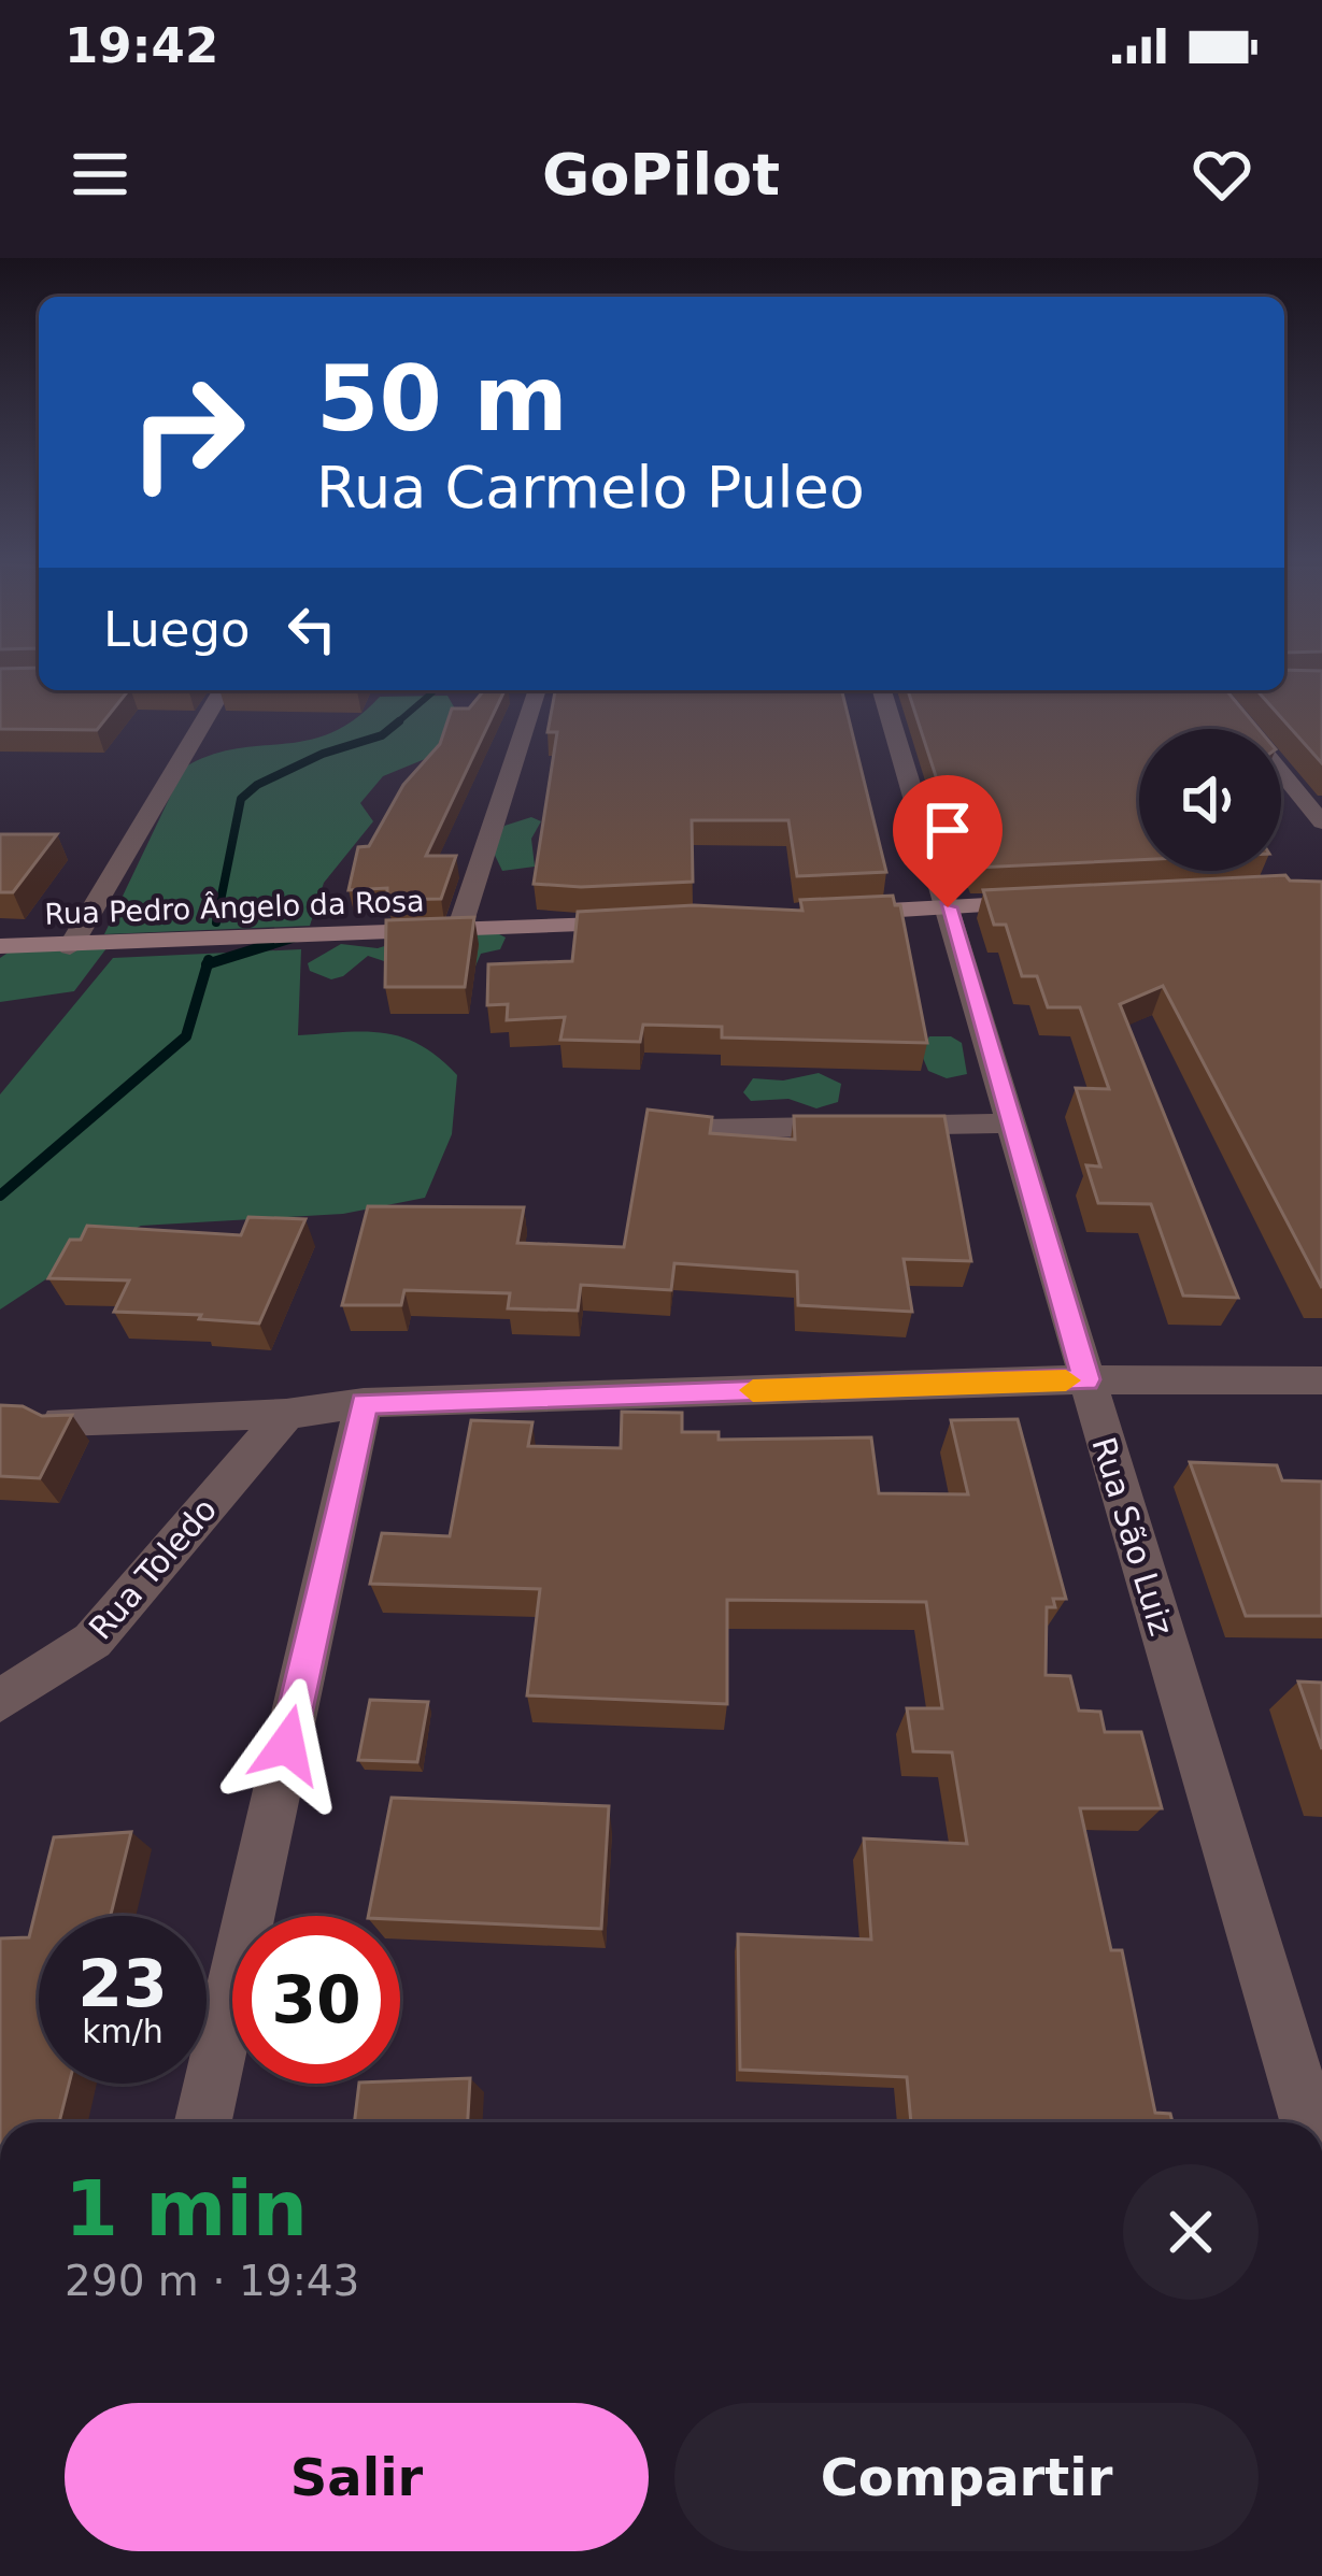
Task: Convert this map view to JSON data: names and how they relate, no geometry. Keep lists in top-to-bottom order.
{
  "streets": {
    "main road": ["Rua Pedro Ângelo da Rosa"],
    "street": ["Rua São Luiz", "Rua Toledo"]
  },
  "page": {
    "status": "19:42",
    "header": "GoPilot",
    "turn": ["50 m", "Rua Carmelo Puleo"],
    "then": "Luego",
    "speed": "23 km/h",
    "limit": "30",
    "heading": ["1 min", "290 m · 19:43"],
    "buttons": ["Salir", "Compartir"]
  }
}
